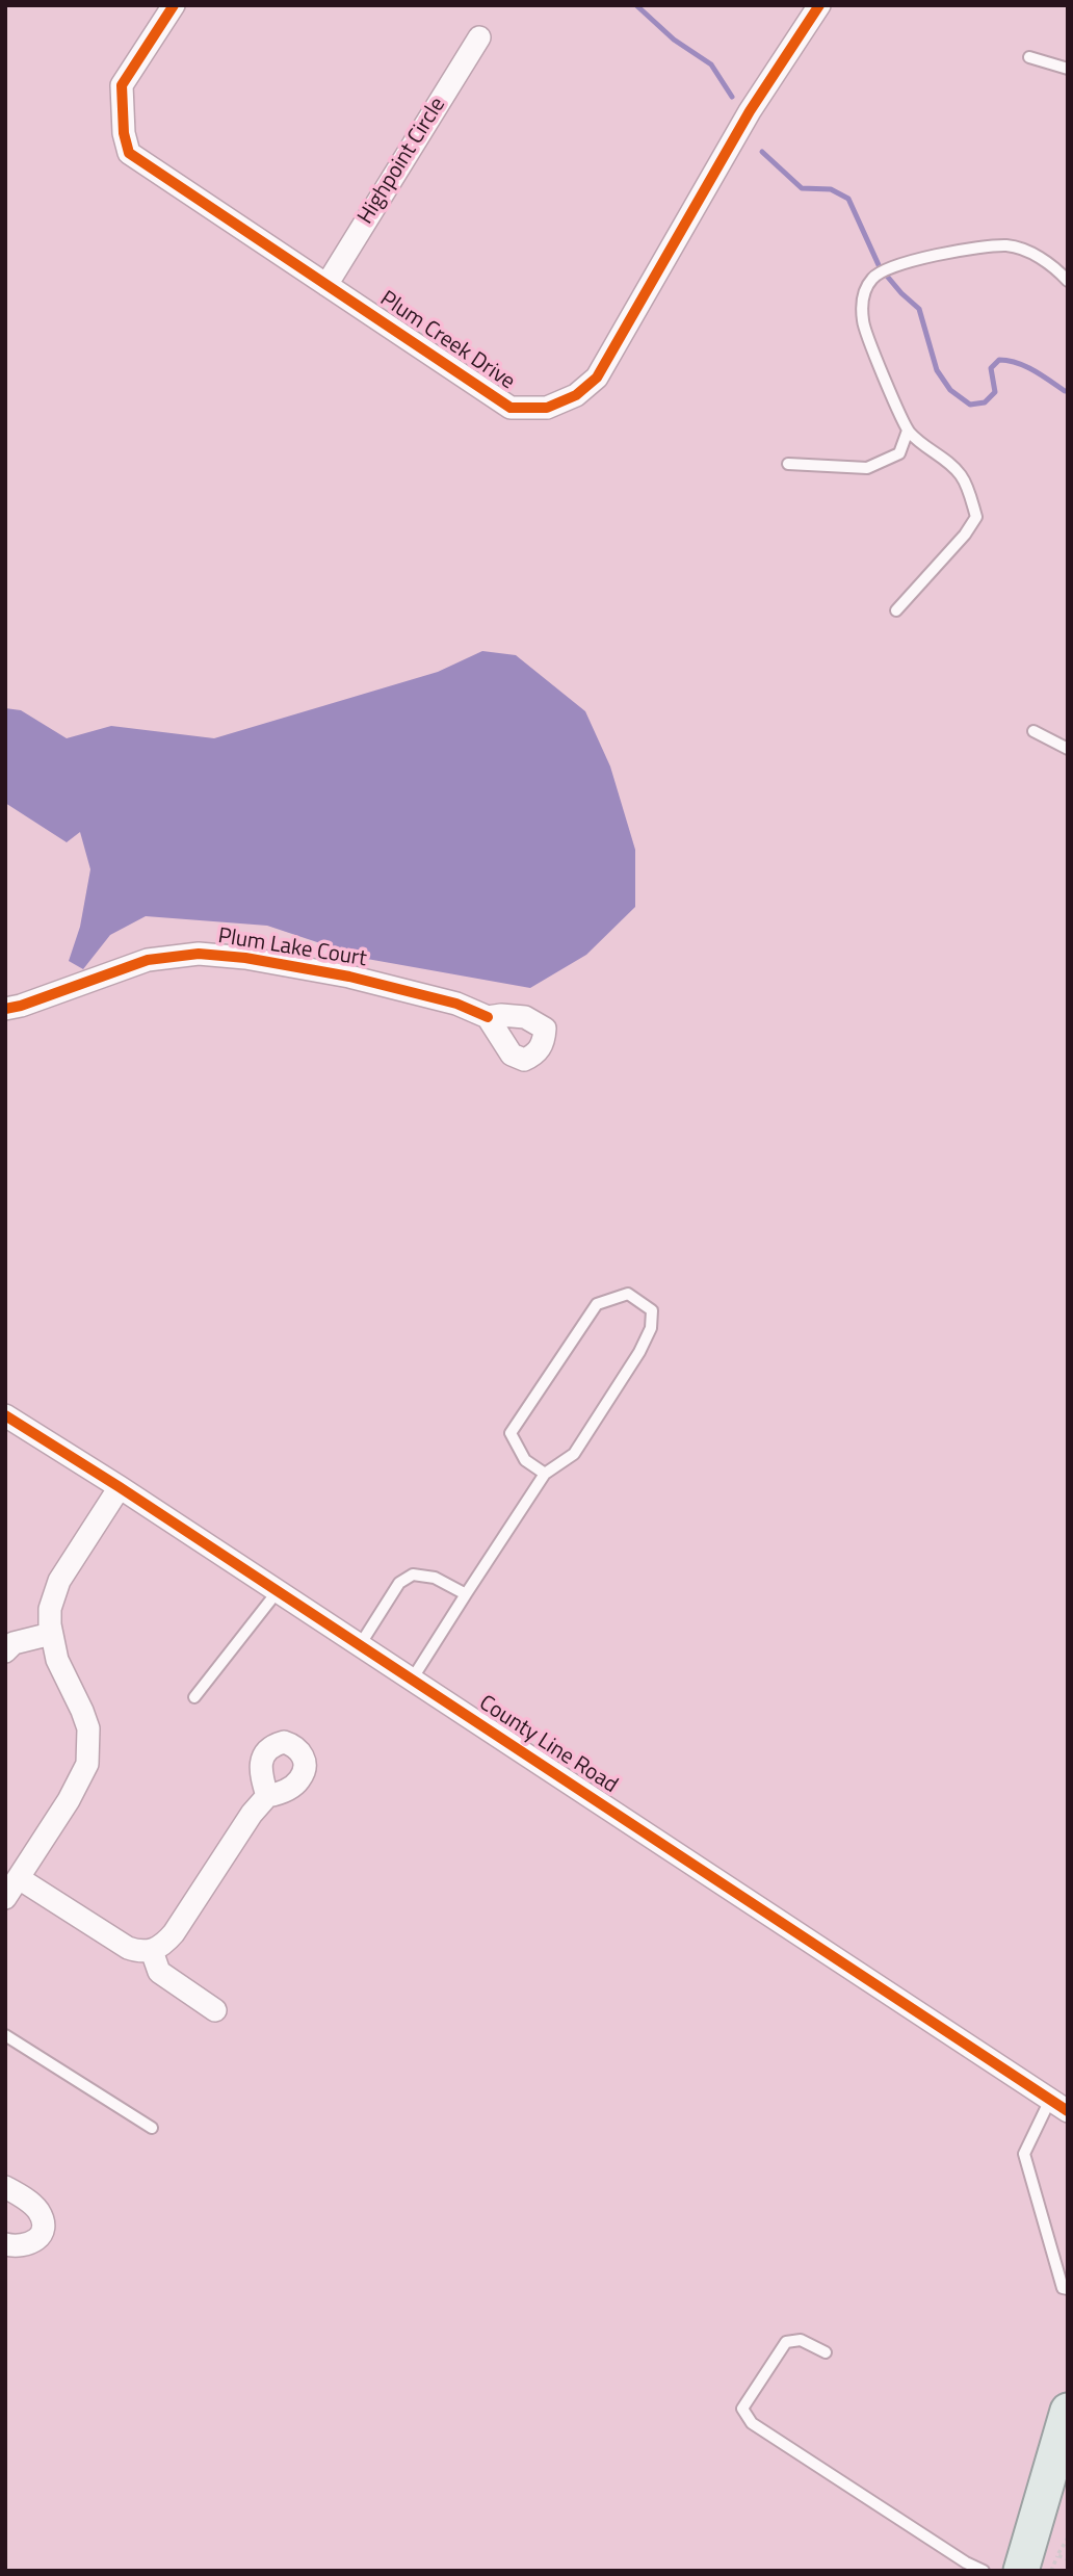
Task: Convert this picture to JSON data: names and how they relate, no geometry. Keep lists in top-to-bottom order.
{
  "streets": {
    "street": [
      "Highpoint Circle",
      "Plum Creek Drive",
      "Plum Lake Court",
      "County Line Road"
    ]
  },
  "crossings": [
    ["Highpoint Circle", "Plum Creek Drive"]
  ]
}
